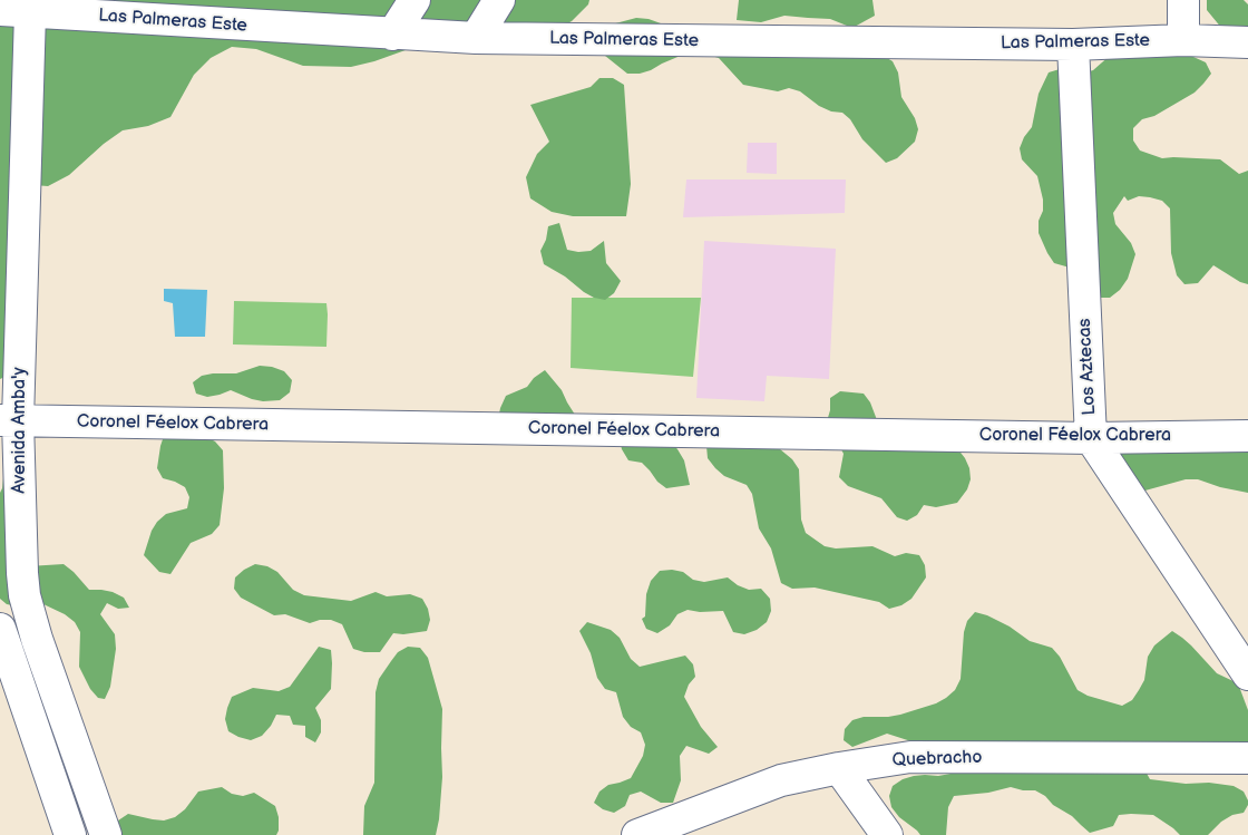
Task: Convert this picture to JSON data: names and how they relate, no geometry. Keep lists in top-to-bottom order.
{
  "streets": {
    "street": [
      "Las Palmeras Este",
      "Los Aztecas",
      "Coronel Féelox Cabrera",
      "Avenida Amba'y",
      "Quebracho"
    ]
  },
  "crossings": [
    ["Las Palmeras Este", "Los Aztecas"],
    ["Las Palmeras Este", "Avenida Amba'y"],
    ["Los Aztecas", "Coronel Féelox Cabrera"],
    ["Coronel Féelox Cabrera", "Avenida Amba'y"]
  ]
}
